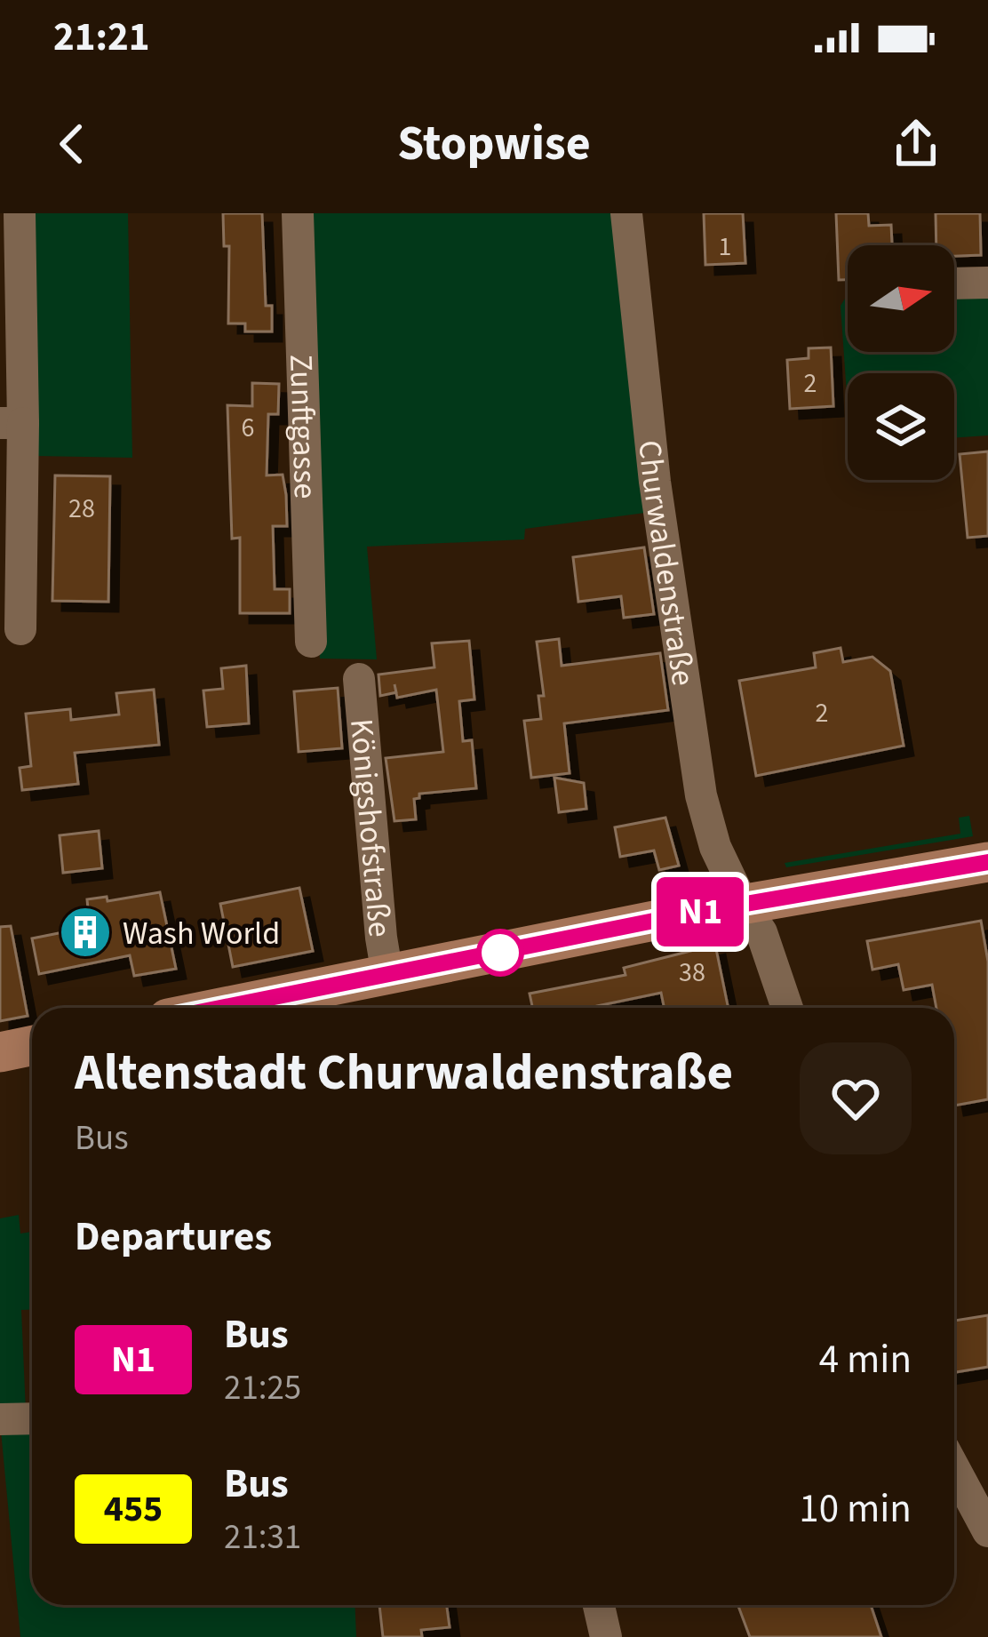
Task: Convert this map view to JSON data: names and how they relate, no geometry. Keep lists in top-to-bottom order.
{
  "streets": {
    "main road": ["Königshofstraße"],
    "street": ["Zunftgasse", "Churwaldenstraße"]
  },
  "crossings": [
    ["Churwaldenstraße", "Königshofstraße"]
  ],
  "places": {
    "building": ["Wash World"]
  },
  "lines": ["bus line N1"],
  "house_numbers": [
    "1",
    "2",
    "6",
    "28",
    "2",
    "38"
  ],
  "north": "right",
  "page": {
    "status": "21:21",
    "header": "Stopwise",
    "on_map": "N1",
    "heading": [
      ["Altenstadt Churwaldenstraße", "Bus"],
      "Departures"
    ],
    "list": [
      {
        "mark": "N1",
        "name": "Bus",
        "note": "21:25",
        "value": "4 min"
      },
      {
        "mark": "455",
        "name": "Bus",
        "note": "21:31",
        "value": "10 min"
      }
    ]
  }
}
